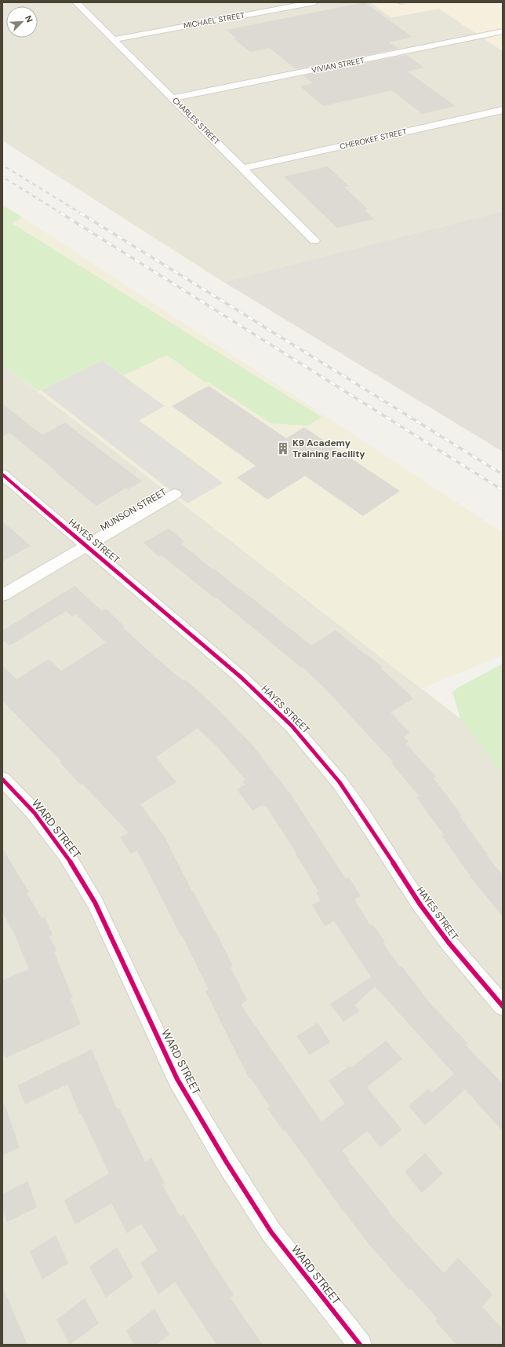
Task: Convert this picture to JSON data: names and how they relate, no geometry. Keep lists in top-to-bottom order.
{
  "streets": {
    "street": [
      "MICHAEL STREET",
      "VIVIAN STREET",
      "CHARLES STREET",
      "CHEROKEE STREET",
      "MUNSON STREET",
      "HAYES STREET",
      "WARD STREET"
    ]
  },
  "crossings": [
    ["MICHAEL STREET", "CHARLES STREET"],
    ["VIVIAN STREET", "CHARLES STREET"],
    ["CHARLES STREET", "CHEROKEE STREET"],
    ["MUNSON STREET", "HAYES STREET"]
  ],
  "places": {
    "building": ["K9 Academy Training Facility"]
  },
  "north": "top right"
}
